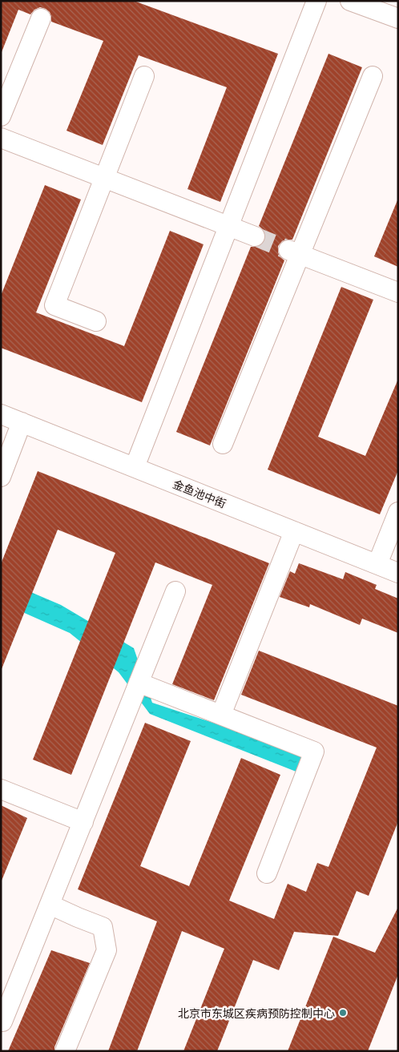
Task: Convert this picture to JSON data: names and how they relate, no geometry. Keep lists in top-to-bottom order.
{
  "streets": {
    "street": ["金鱼池中街"]
  },
  "places": ["北京市东城区疾病预防控制中心"]
}
